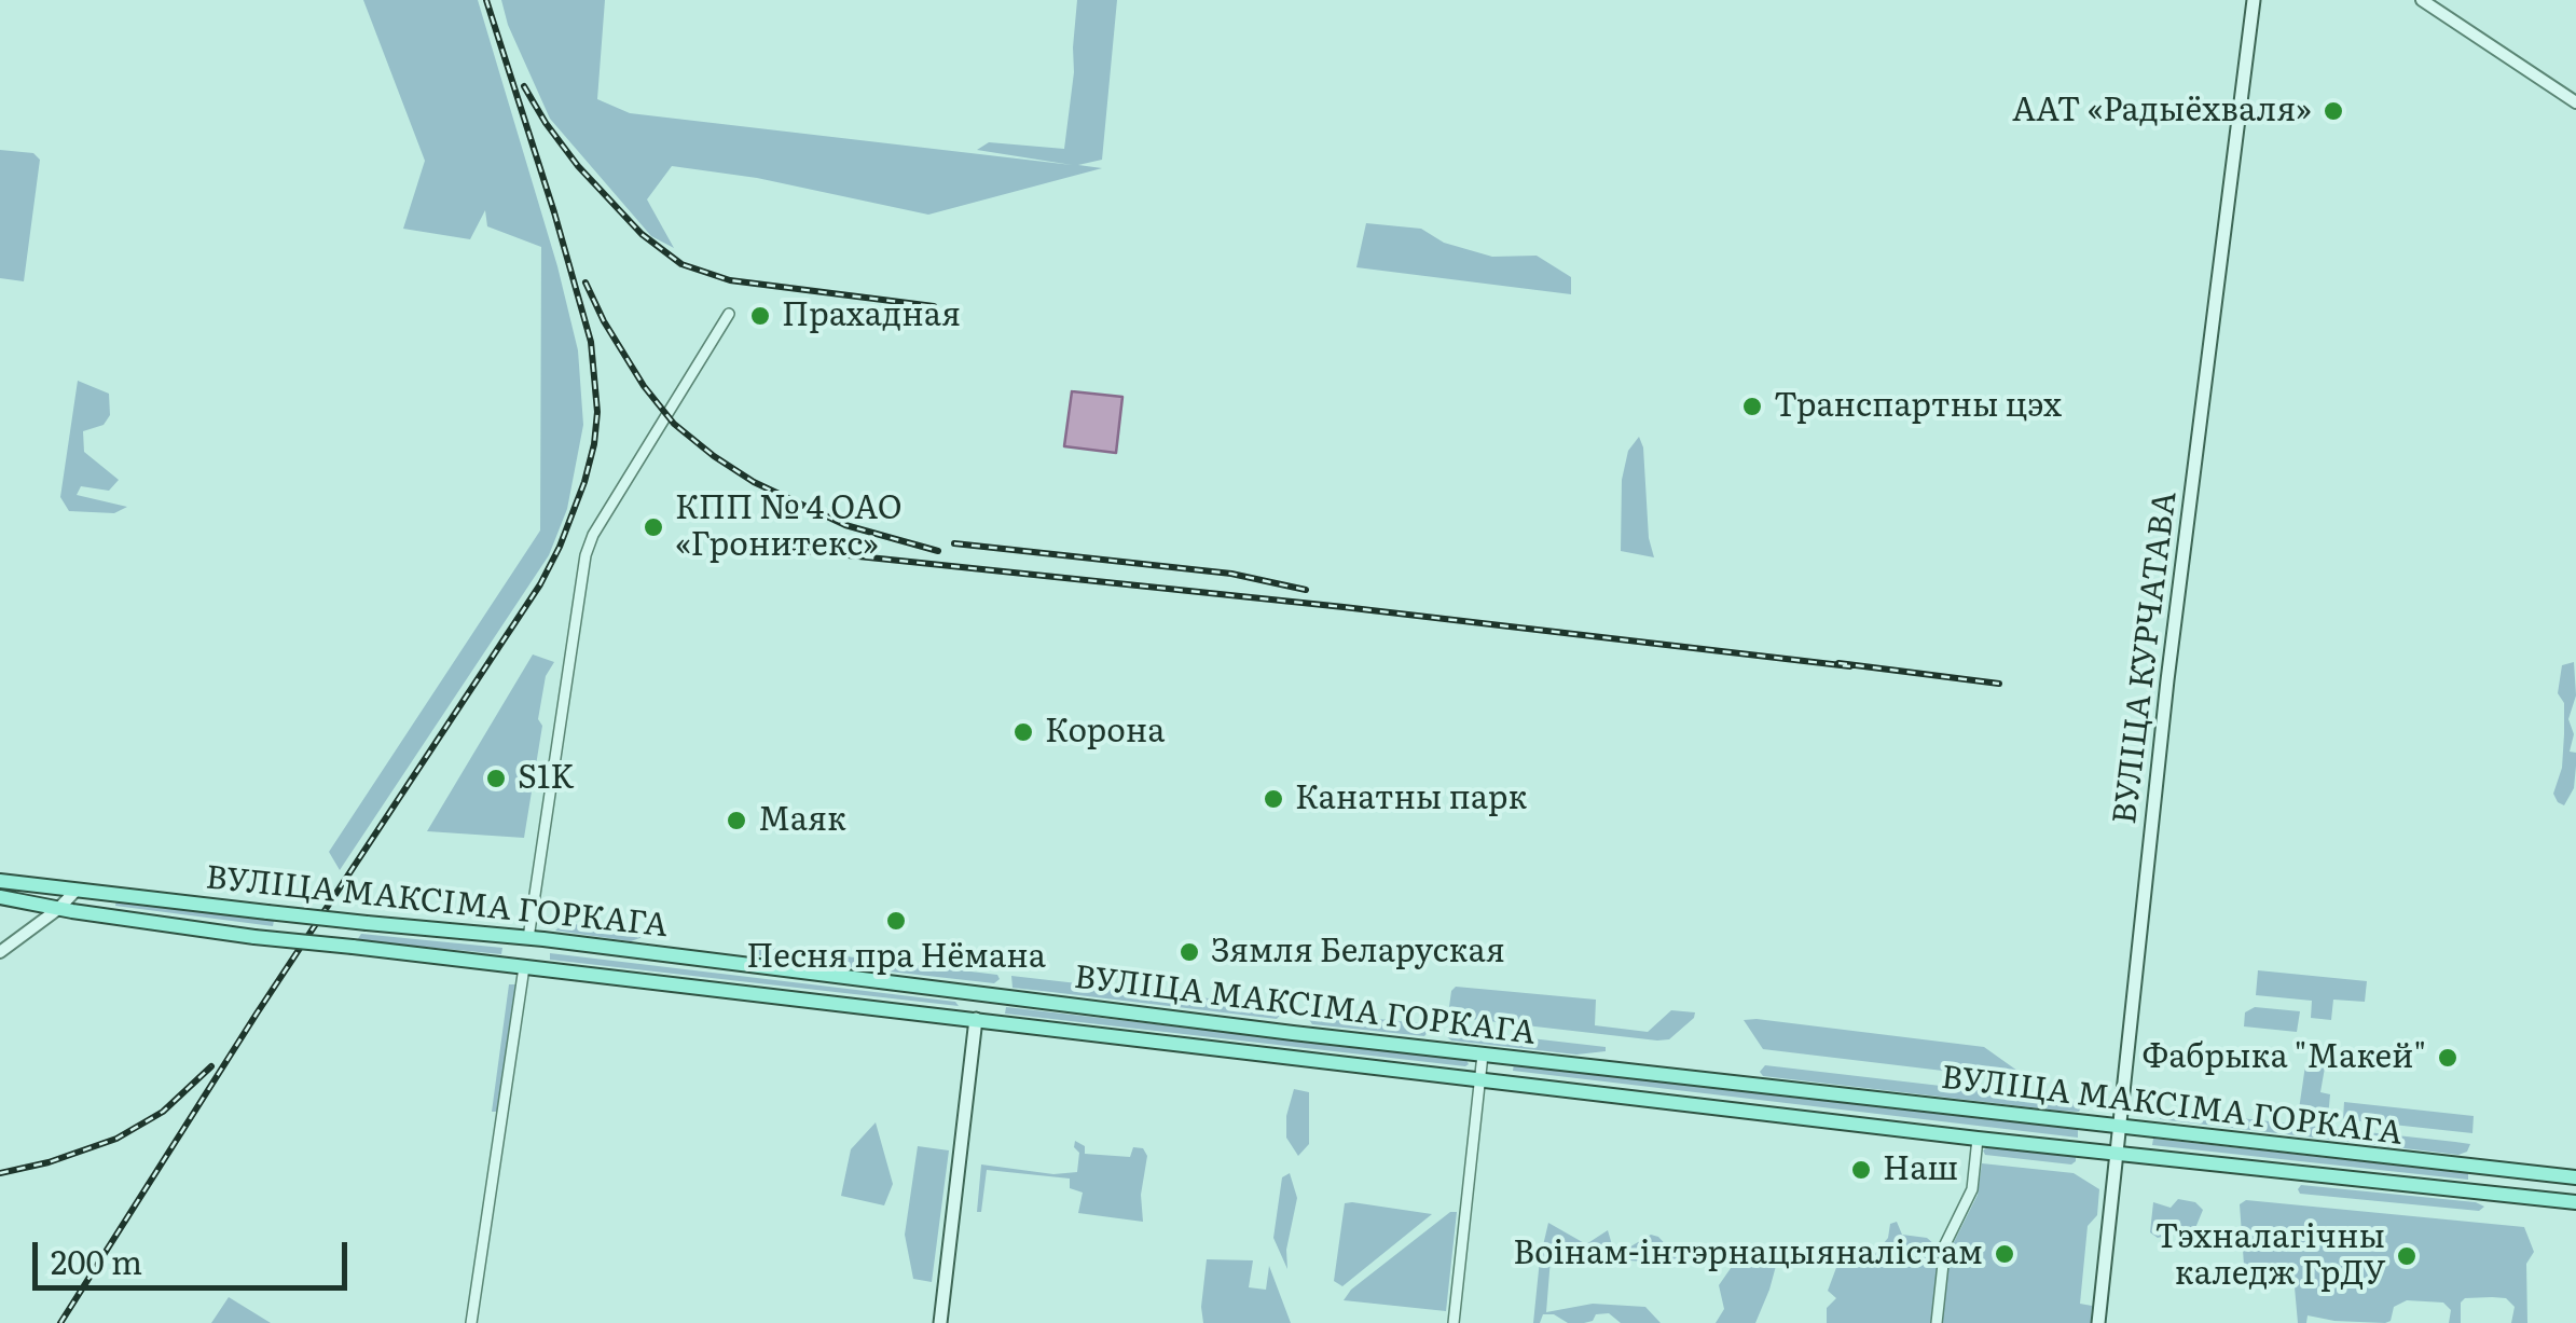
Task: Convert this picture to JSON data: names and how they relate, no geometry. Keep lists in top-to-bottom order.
{
  "streets": {
    "main road": ["ВУЛІЦА КУРЧАТАВА", "ВУЛІЦА МАКСІМА ГОРКАГА"]
  },
  "crossings": [
    ["ВУЛІЦА КУРЧАТАВА", "ВУЛІЦА МАКСІМА ГОРКАГА"]
  ],
  "places": [
    "ААТ «Радыёхваля»",
    "Прахадная",
    "Транспартны цэх",
    "КПП № 4 ОАО «Гронитекс»",
    "Корона",
    "S1K",
    "Канатны парк",
    "Маяк",
    "Песня пра Нёмана",
    "Зямля Беларуская",
    "Фабрыка \"Макей\"",
    "Наш",
    "Воінам-інтэрнацыяналістам",
    "Тэхналагічны каледж ГрДУ"
  ],
  "scale_bar": "200 m"
}
